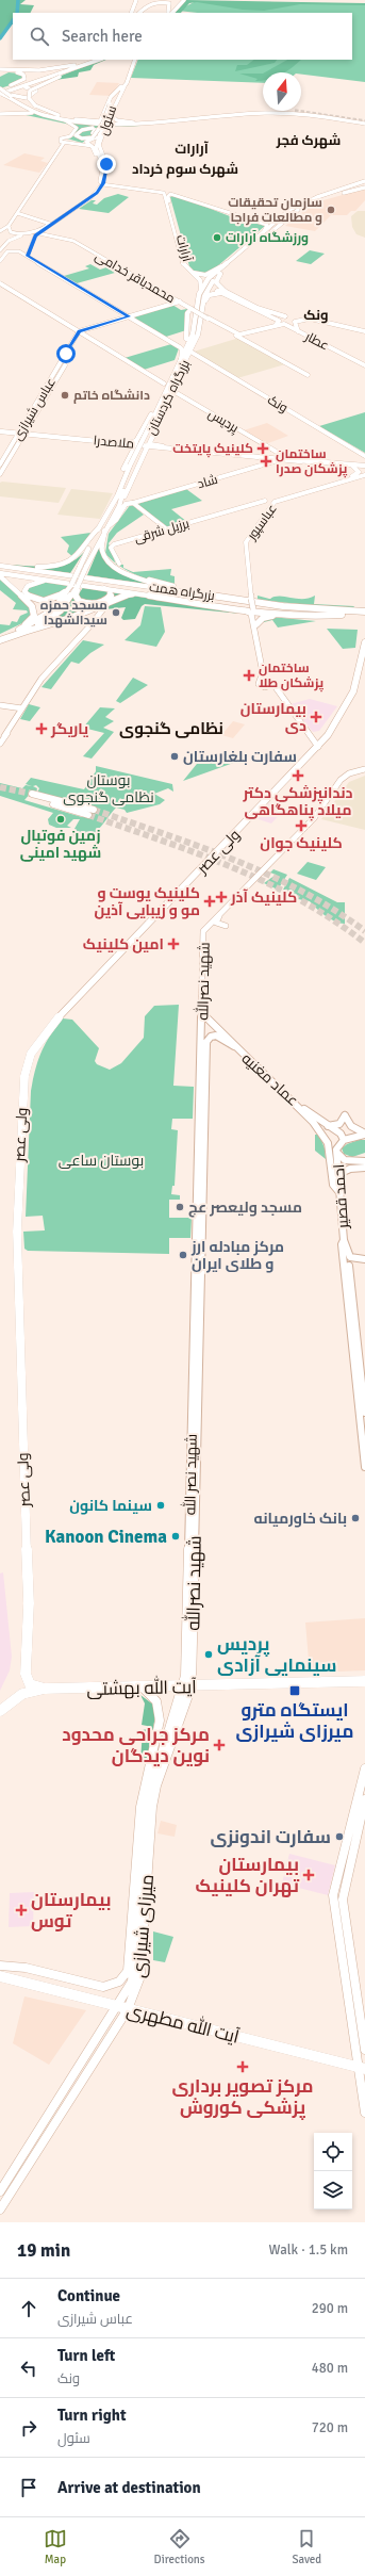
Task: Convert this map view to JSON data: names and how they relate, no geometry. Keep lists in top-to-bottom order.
{
  "streets": {
    "main road": [
      "سئول",
      "آرارات",
      "محمدباقر خدامی",
      "عطار",
      "بزرگراه کردستان",
      "ونک",
      "عباس شیرازی",
      "پردیس",
      "ملاصدرا",
      "شاد",
      "عباسپور",
      "برزیل شرقی",
      "بزرگراه همت",
      "ولی عصر",
      "شهید نصرالله",
      "عماد مغنیه",
      "احمد قصیر",
      "شهید نصر الله",
      "آیت الله بهشتی",
      "میرزای شیرازی",
      "آیت الله مطهری"
    ]
  },
  "crossings": [
    ["آرارات", "بزرگراه کردستان"],
    ["بزرگراه کردستان", "ونک"],
    ["بزرگراه کردستان", "پردیس"],
    ["عباس شیرازی", "ملاصدرا"],
    ["پردیس", "ملاصدرا"],
    ["ملاصدرا", "شاد"],
    ["ملاصدرا", "برزیل شرقی"],
    ["عباسپور", "برزیل شرقی"],
    ["ولی عصر", "آیت الله بهشتی"],
    ["شهید نصرالله", "عماد مغنیه"],
    ["شهید نصرالله", "شهید نصر الله"],
    ["شهید نصرالله", "آیت الله بهشتی"],
    ["شهید نصرالله", "میرزای شیرازی"],
    ["آیت الله بهشتی", "میرزای شیرازی"],
    ["میرزای شیرازی", "آیت الله مطهری"]
  ],
  "districts": [
    "شهرک فجر",
    "آرارات",
    "شهرک سوم خرداد",
    "ونک",
    "نظامی گنجوی"
  ],
  "parks": ["بوستان نظامی گنجوی", "بوستان ساعی"],
  "places": {
    "other": [
      "سازمان تحقیقات و مطالعات فراجا",
      "ورزشگاه آرارات",
      "دانشگاه خاتم",
      "مسجد حمزه سیدالشهدا",
      "سفارت بلغارستان",
      "زمین فوتبال شهید امینی",
      "مسجد ولیعصر عج",
      "مركز مبادله ارز و طلای ايران",
      "سینما کانون",
      "بانک خاورمیانه",
      "Kanoon Cinema",
      "پردیس سینمایی آزادی",
      "سفارت اندونزی"
    ],
    "health": [
      "کلینیک پایتخت",
      "ساختمان پزشکان صدرا",
      "ساختمان پزشکان طلا",
      "بیمارستان دی",
      "یاریگر",
      "دندانپزشکی دکتر میلاد پناهگاهی",
      "کلینیک جوان",
      "کلینیک آذر",
      "کلینیک پوست و مو و زیبایی آذین",
      "امین کلینیک",
      "مرکز جراحی محدود نوین دیدگان",
      "بیمارستان تهران کلینیک",
      "بیمارستان توس",
      "مرکز تصویر برداری پزشکی کوروش"
    ],
    "transit": ["ایستگاه مترو میرزای شیرازی"]
  },
  "north": "top",
  "page": {
    "search": "Search here",
    "heading": ["19 min", "Walk · 1.5 km"],
    "list": [
      ["Continue", "عباس شیرازی", "290 m"],
      ["Turn left", "ونک", "480 m"],
      ["Turn right", "سئول", "720 m"],
      "Arrive at destination"
    ],
    "nav": ["Map", "Directions", "Saved"]
  }
}
